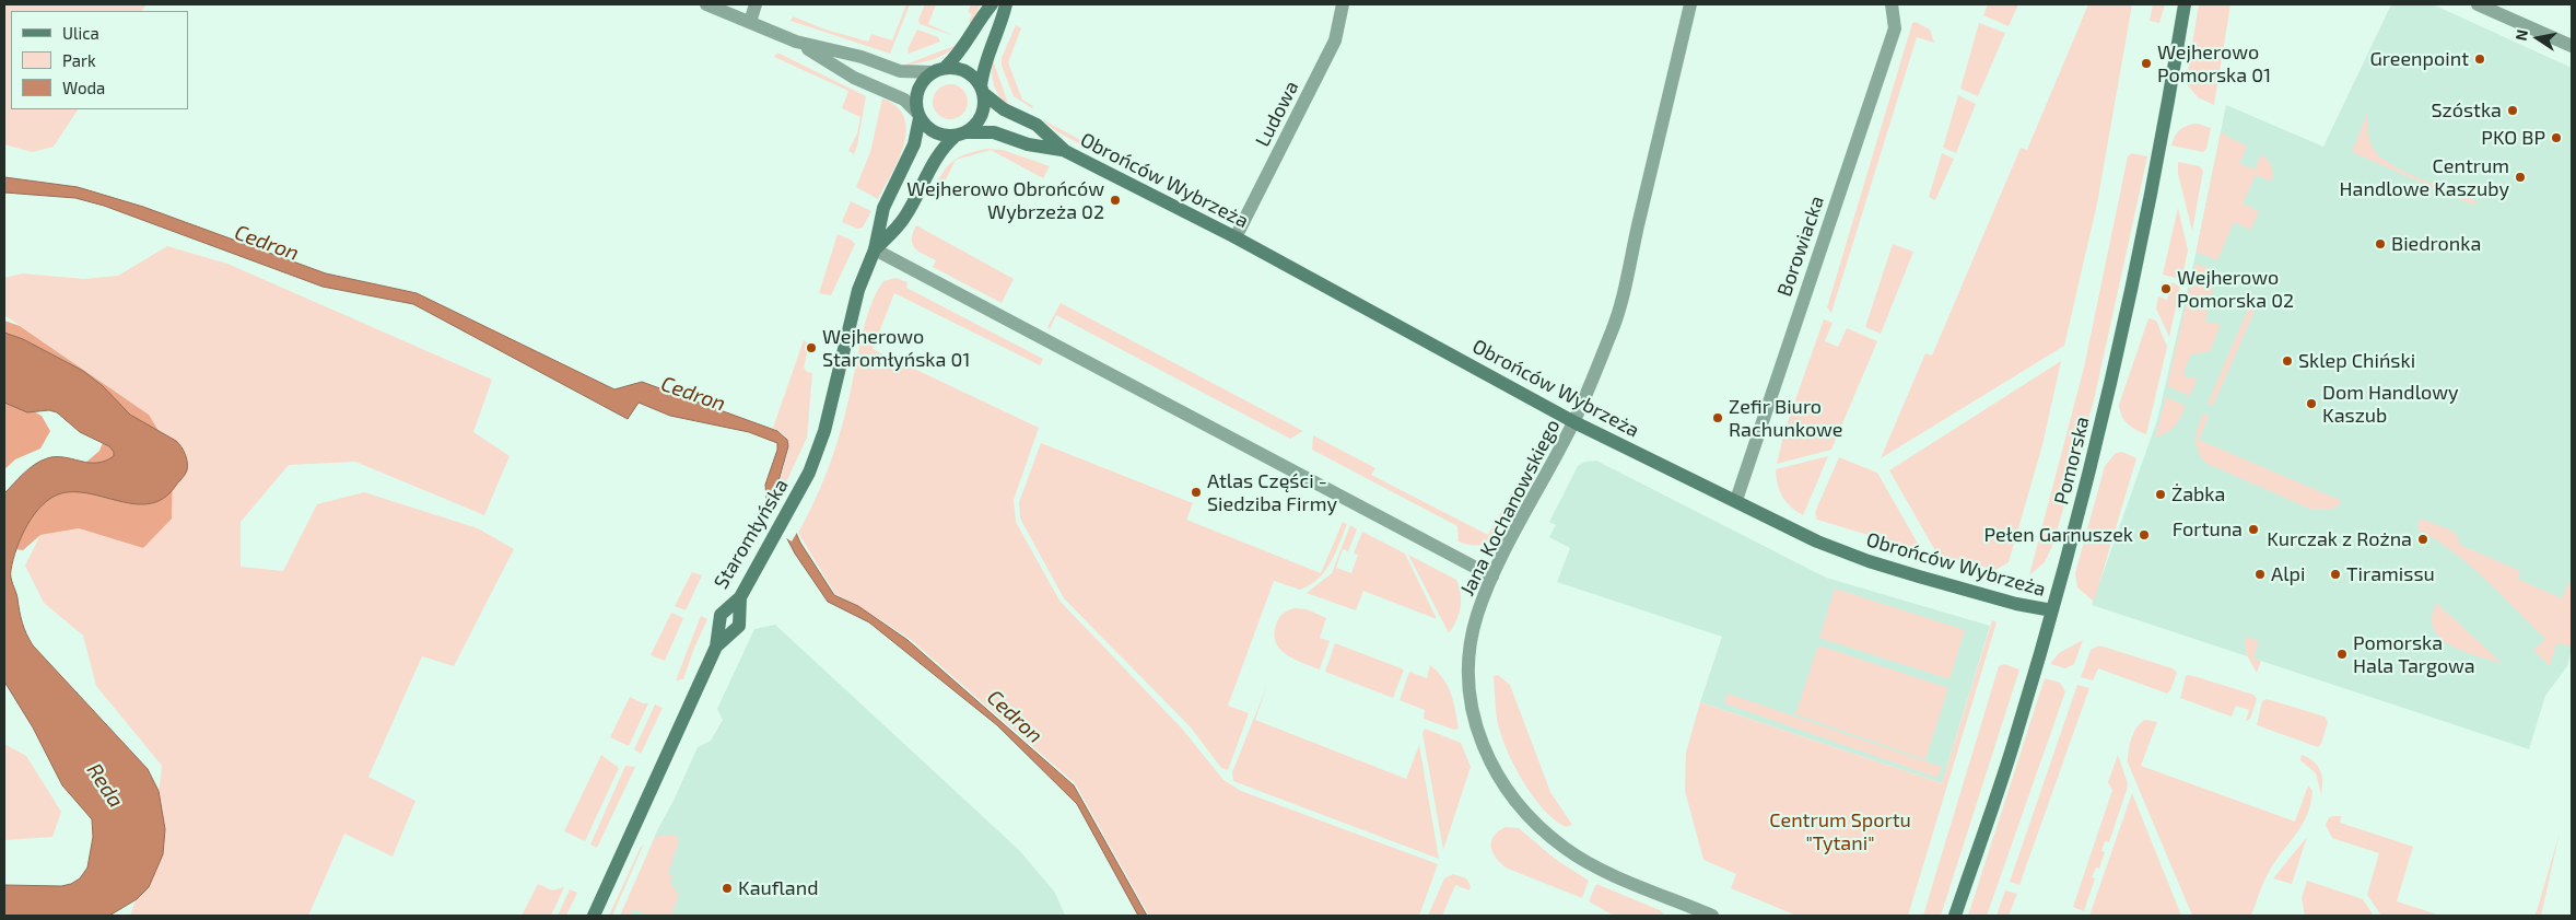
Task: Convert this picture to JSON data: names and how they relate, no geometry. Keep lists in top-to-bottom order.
{
  "streets": {
    "street": [
      "Ludowa",
      "Obrońców Wybrzeża",
      "Borowiacka",
      "Pomorska",
      "Jana Kochanowskiego",
      "Staromłyńska"
    ]
  },
  "crossings": [
    ["Ludowa", "Obrońców Wybrzeża"],
    ["Obrońców Wybrzeża", "Borowiacka"],
    ["Obrońców Wybrzeża", "Pomorska"],
    ["Obrońców Wybrzeża", "Jana Kochanowskiego"],
    ["Obrońców Wybrzeża", "Staromłyńska"]
  ],
  "water": ["Cedron", "Reda"],
  "parks": ["Centrum Sportu \"Tytani\""],
  "places": [
    "Greenpoint",
    "Wejherowo Pomorska 01",
    "Szóstka",
    "PKO BP",
    "Centrum Handlowe Kaszuby",
    "Wejherowo Obrońców Wybrzeża 02",
    "Biedronka",
    "Wejherowo Pomorska 02",
    "Wejherowo Staromłyńska 01",
    "Sklep Chiński",
    "Dom Handlowy Kaszub",
    "Zefir Biuro Rachunkowe",
    "Atlas Części - Siedziba Firmy",
    "Żabka",
    "Fortuna",
    "Pełen Garnuszek",
    "Kurczak z Rożna",
    "Alpi",
    "Tiramissu",
    "Pomorska Hala Targowa",
    "Kaufland"
  ],
  "legend": ["Ulica", "Park", "Woda"],
  "north": "left"
}
